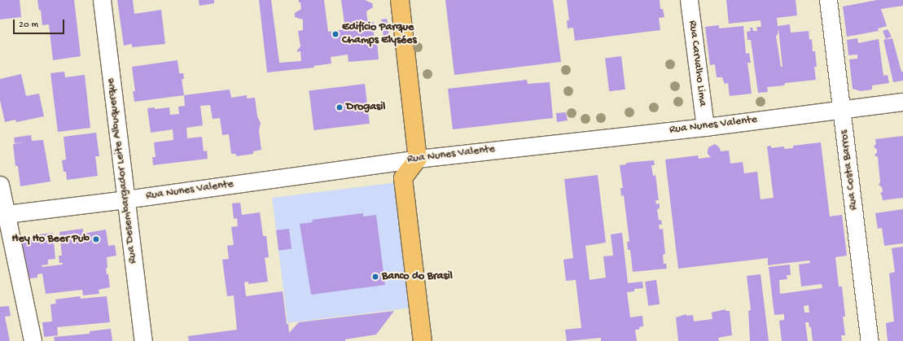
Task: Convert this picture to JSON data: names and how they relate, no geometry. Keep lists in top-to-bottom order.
{
  "streets": {
    "street": [
      "Rua Carvalho Lima",
      "Rua Nunes Valente",
      "Rua Costa Barros",
      "Rua Desembargador Leite Albuquerque"
    ]
  },
  "crossings": [
    ["Rua Carvalho Lima", "Rua Nunes Valente"],
    ["Rua Nunes Valente", "Rua Costa Barros"],
    ["Rua Nunes Valente", "Rua Desembargador Leite Albuquerque"]
  ],
  "places": [
    "Edifício Parque Champs Elysées",
    "Drogasil",
    "Hey Ho Beer Pub",
    "Banco do Brasil"
  ],
  "scale_bar": "20 m"
}
